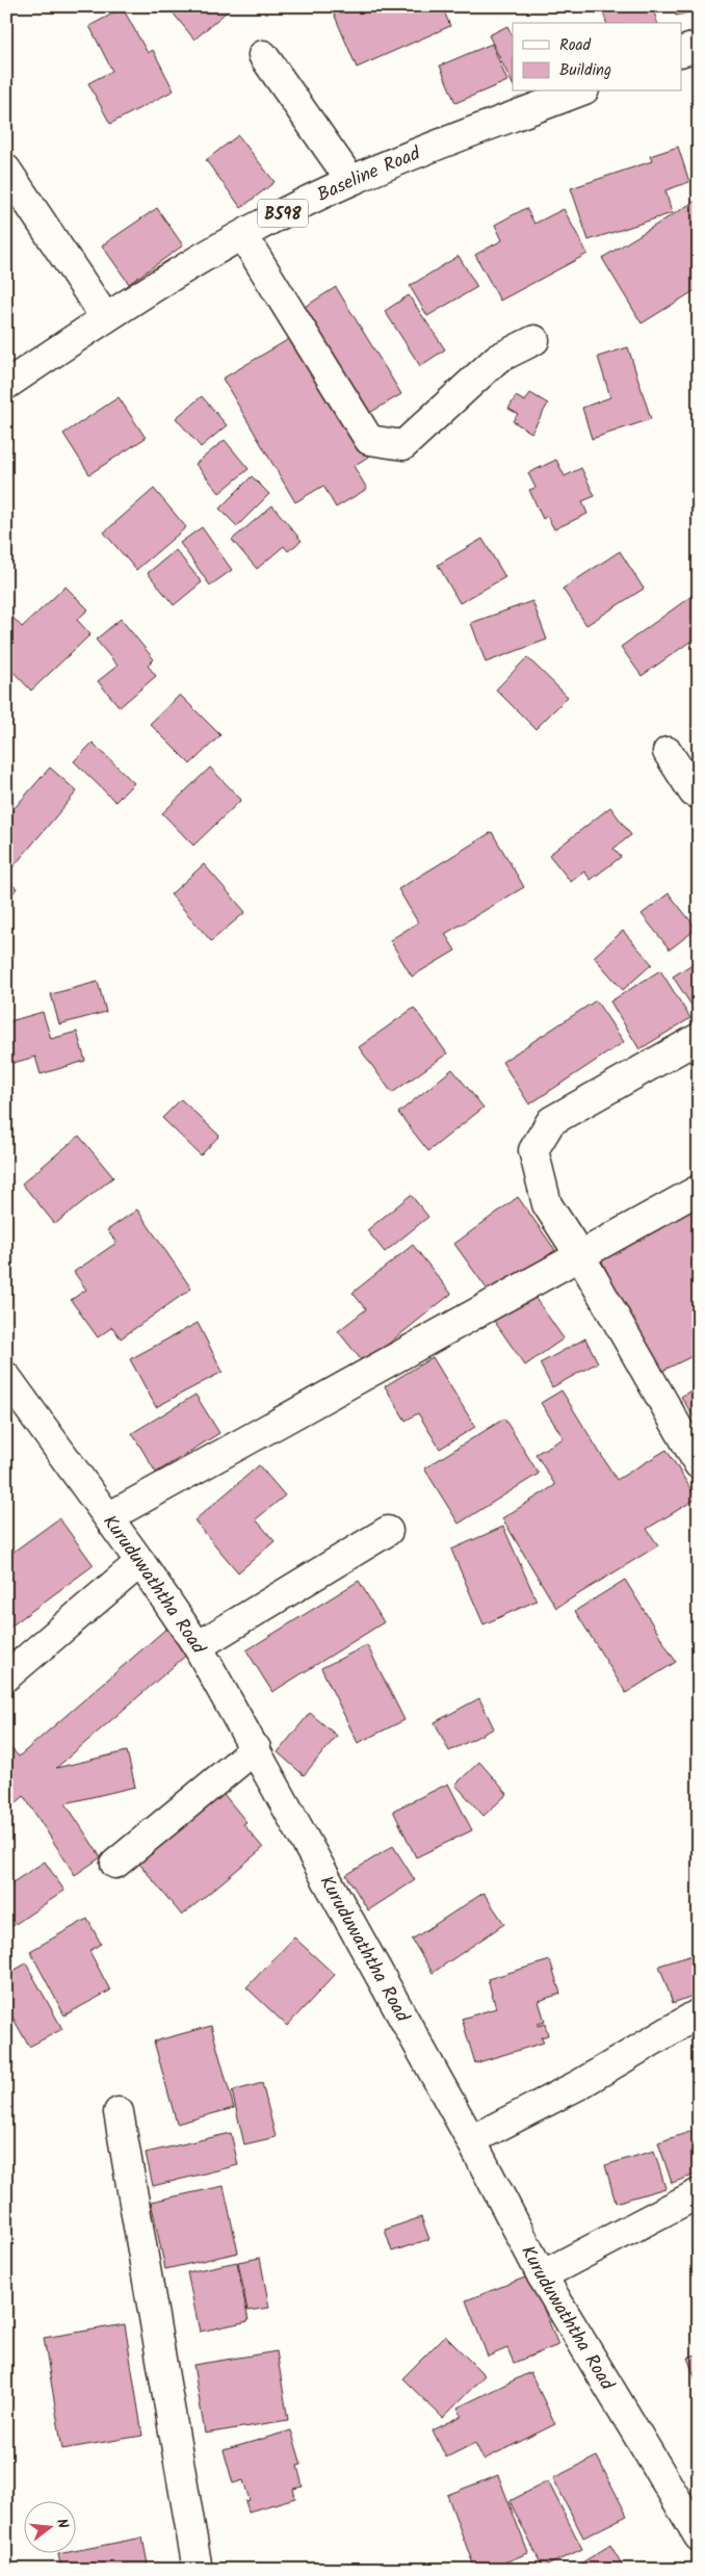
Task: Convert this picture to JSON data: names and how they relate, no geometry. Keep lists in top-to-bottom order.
{
  "streets": {
    "street": ["Baseline Road", "B598", "Kuruduwaththa Road"]
  },
  "legend": ["Road", "Building"],
  "north": "right"
}
